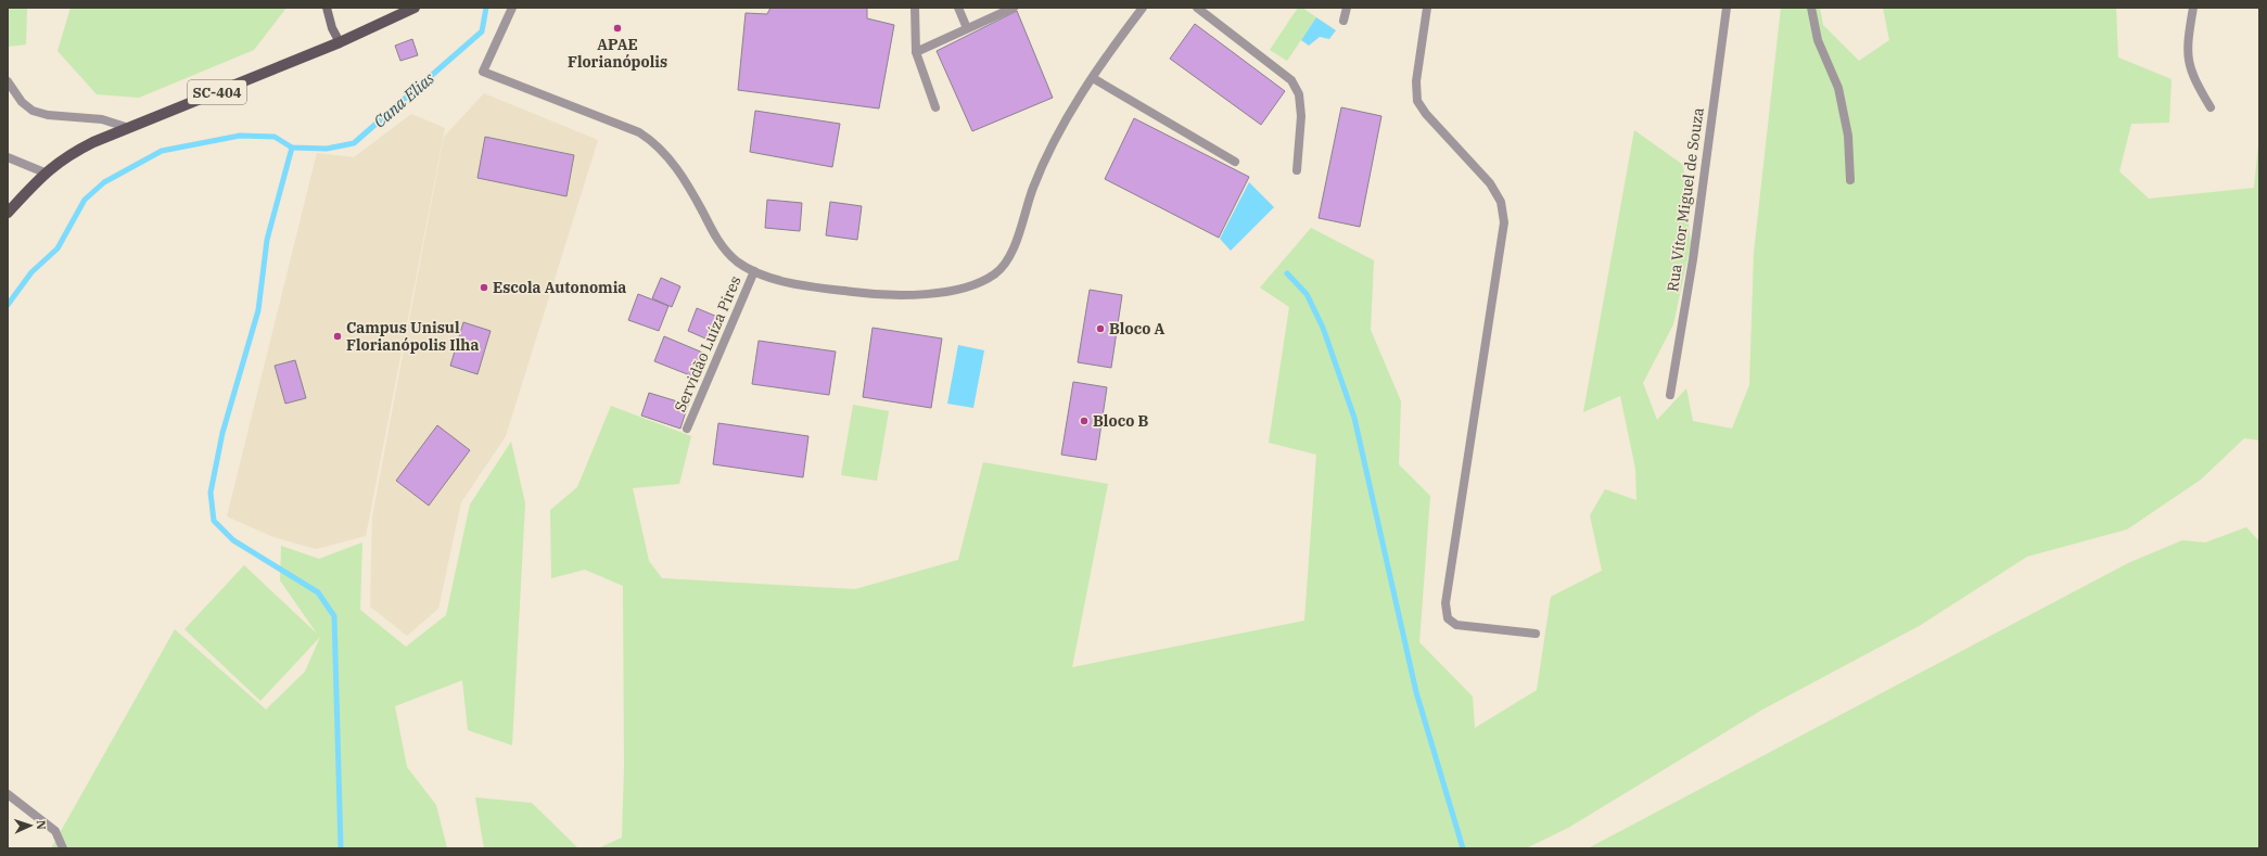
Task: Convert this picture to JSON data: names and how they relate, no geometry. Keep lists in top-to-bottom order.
{
  "streets": {
    "main road": ["SC-404"],
    "street": ["Rua Vítor Miguel de Souza", "Servidão Luíza Pires"]
  },
  "water": ["Cana Elias"],
  "places": [
    "APAE Florianópolis",
    "Escola Autonomia",
    "Bloco A",
    "Campus Unisul Florianópolis Ilha",
    "Bloco B"
  ],
  "north": "right"
}
